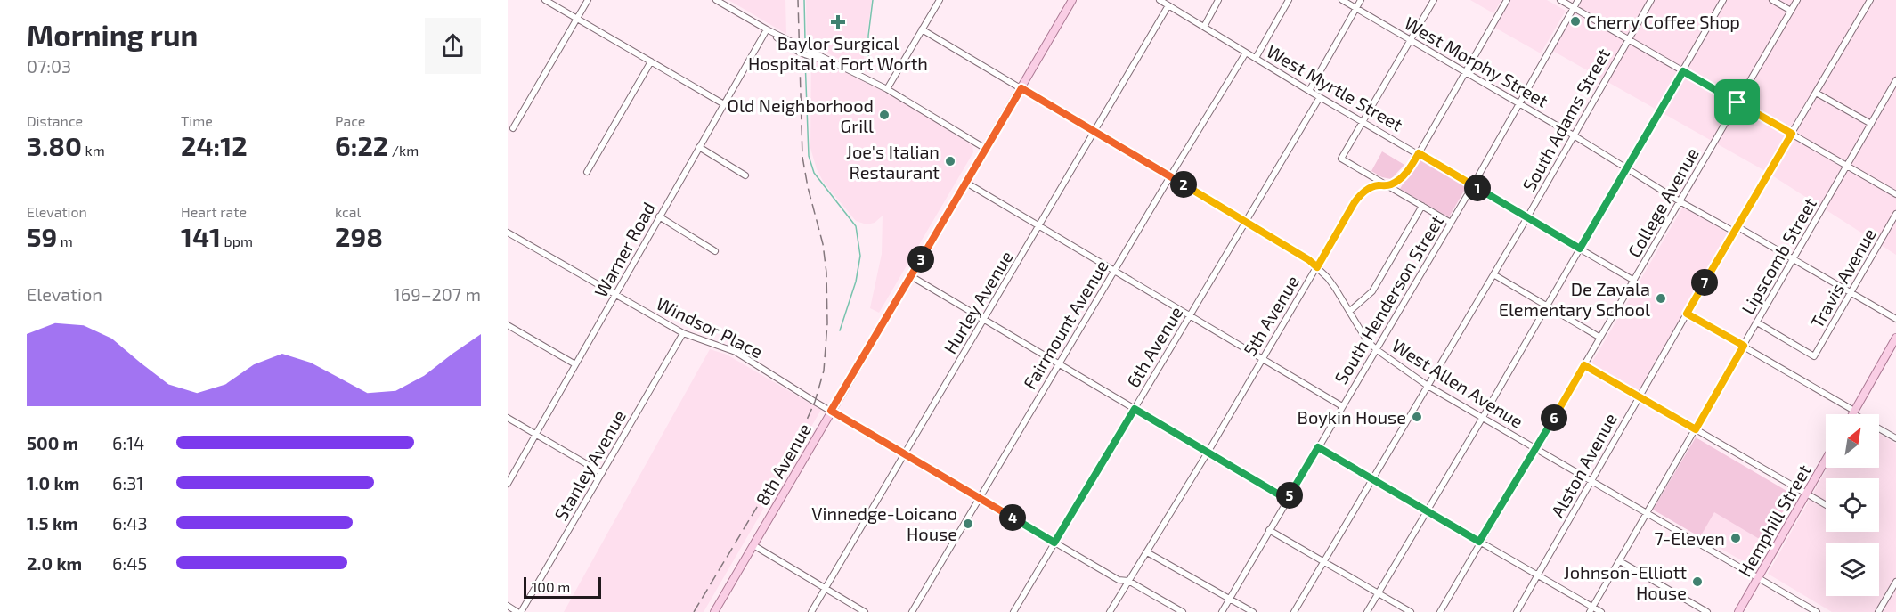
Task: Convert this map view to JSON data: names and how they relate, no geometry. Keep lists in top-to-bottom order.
{
  "streets": {
    "main road": ["8th Avenue", "Hemphill Street"],
    "street": [
      "West Morphy Street",
      "West Myrtle Street",
      "South Adams Street",
      "College Avenue",
      "Warner Road",
      "Lipscomb Street",
      "Travis Avenue",
      "South Henderson Street",
      "Hurley Avenue",
      "5th Avenue",
      "Fairmount Avenue",
      "Windsor Place",
      "6th Avenue",
      "West Allen Avenue",
      "Stanley Avenue",
      "Alston Avenue"
    ]
  },
  "crossings": [
    ["West Morphy Street", "South Adams Street"],
    ["West Morphy Street", "College Avenue"],
    ["West Morphy Street", "Lipscomb Street"],
    ["West Morphy Street", "Travis Avenue"],
    ["West Morphy Street", "South Henderson Street"],
    ["West Morphy Street", "5th Avenue"],
    ["West Morphy Street", "Alston Avenue"],
    ["West Myrtle Street", "South Adams Street"],
    ["West Myrtle Street", "College Avenue"],
    ["West Myrtle Street", "South Henderson Street"],
    ["West Myrtle Street", "Hurley Avenue"],
    ["West Myrtle Street", "5th Avenue"],
    ["West Myrtle Street", "Fairmount Avenue"],
    ["West Myrtle Street", "6th Avenue"],
    ["South Adams Street", "West Allen Avenue"],
    ["College Avenue", "West Allen Avenue"],
    ["Warner Road", "Windsor Place"],
    ["Lipscomb Street", "Travis Avenue"],
    ["Lipscomb Street", "West Allen Avenue"],
    ["South Henderson Street", "West Allen Avenue"],
    ["Hurley Avenue", "Windsor Place"],
    ["Hurley Avenue", "West Allen Avenue"],
    ["5th Avenue", "Windsor Place"],
    ["5th Avenue", "West Allen Avenue"],
    ["Fairmount Avenue", "Windsor Place"],
    ["Fairmount Avenue", "West Allen Avenue"],
    ["Windsor Place", "6th Avenue"],
    ["Windsor Place", "8th Avenue"],
    ["Windsor Place", "Stanley Avenue"],
    ["6th Avenue", "West Allen Avenue"],
    ["West Allen Avenue", "8th Avenue"],
    ["West Allen Avenue", "Alston Avenue"],
    ["West Allen Avenue", "Hemphill Street"]
  ],
  "places": {
    "other": [
      "Cherry Coffee Shop",
      "Old Neighborhood Grill",
      "Joe's Italian Restaurant",
      "De Zavala Elementary School",
      "Boykin House",
      "Vinnedge-Loicano House",
      "7-Eleven",
      "Johnson-Elliott House"
    ],
    "health": ["Baylor Surgical Hospital at Fort Worth"]
  },
  "scale_bar": "100 m",
  "north": "top right",
  "page": {
    "heading": ["Morning run", "07:03"],
    "stats": [
      ["Distance", "3.80 km"],
      ["Time", "24:12"],
      ["Pace", "6:22 /km"],
      ["Elevation", "59 m"],
      ["Heart rate", "141 bpm"],
      ["kcal", "298"]
    ],
    "pins": [
      "2",
      "1",
      "3",
      "7",
      "6",
      "5",
      "4"
    ],
    "chart": ["Elevation", "169–207 m"],
    "list": [
      {
        "name": "500 m",
        "note": "6:14"
      },
      {
        "name": "1.0 km",
        "note": "6:31"
      },
      {
        "name": "1.5 km",
        "note": "6:43"
      },
      {
        "name": "2.0 km",
        "note": "6:45"
      }
    ],
    "scale": "100 m"
  }
}
